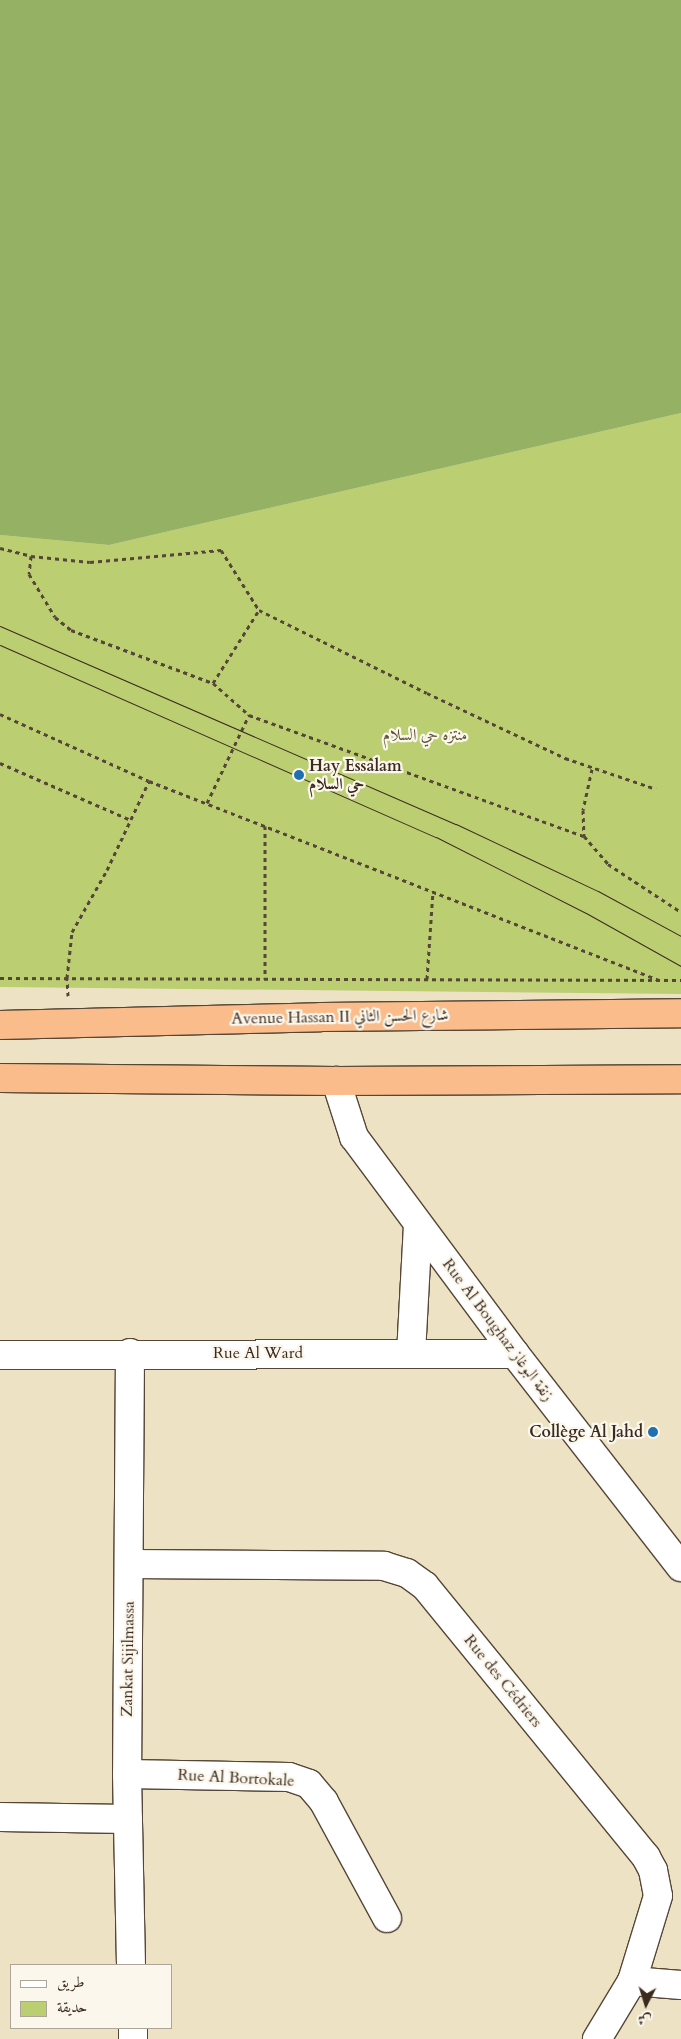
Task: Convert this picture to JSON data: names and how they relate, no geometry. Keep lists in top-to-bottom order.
{
  "streets": {
    "highway": ["Avenue Hassan II شارع الحسن الثاني"],
    "street": [
      "Rue Al Boughaz زنقة البوغاز",
      "Rue Al Ward",
      "Zankat Sijilmassa",
      "Rue des Cédriers",
      "Rue Al Bortokale"
    ]
  },
  "crossings": [
    ["Rue Al Boughaz زنقة البوغاز", "Rue Al Ward"],
    ["Rue Al Ward", "Zankat Sijilmassa"],
    ["Zankat Sijilmassa", "Rue des Cédriers"],
    ["Zankat Sijilmassa", "Rue Al Bortokale"]
  ],
  "parks": ["منتزه حي السلام"],
  "places": ["Hay Essalam حي السلام", "Collège Al Jahd"],
  "legend": ["طريق", "حديقة"],
  "north": "bottom"
}
